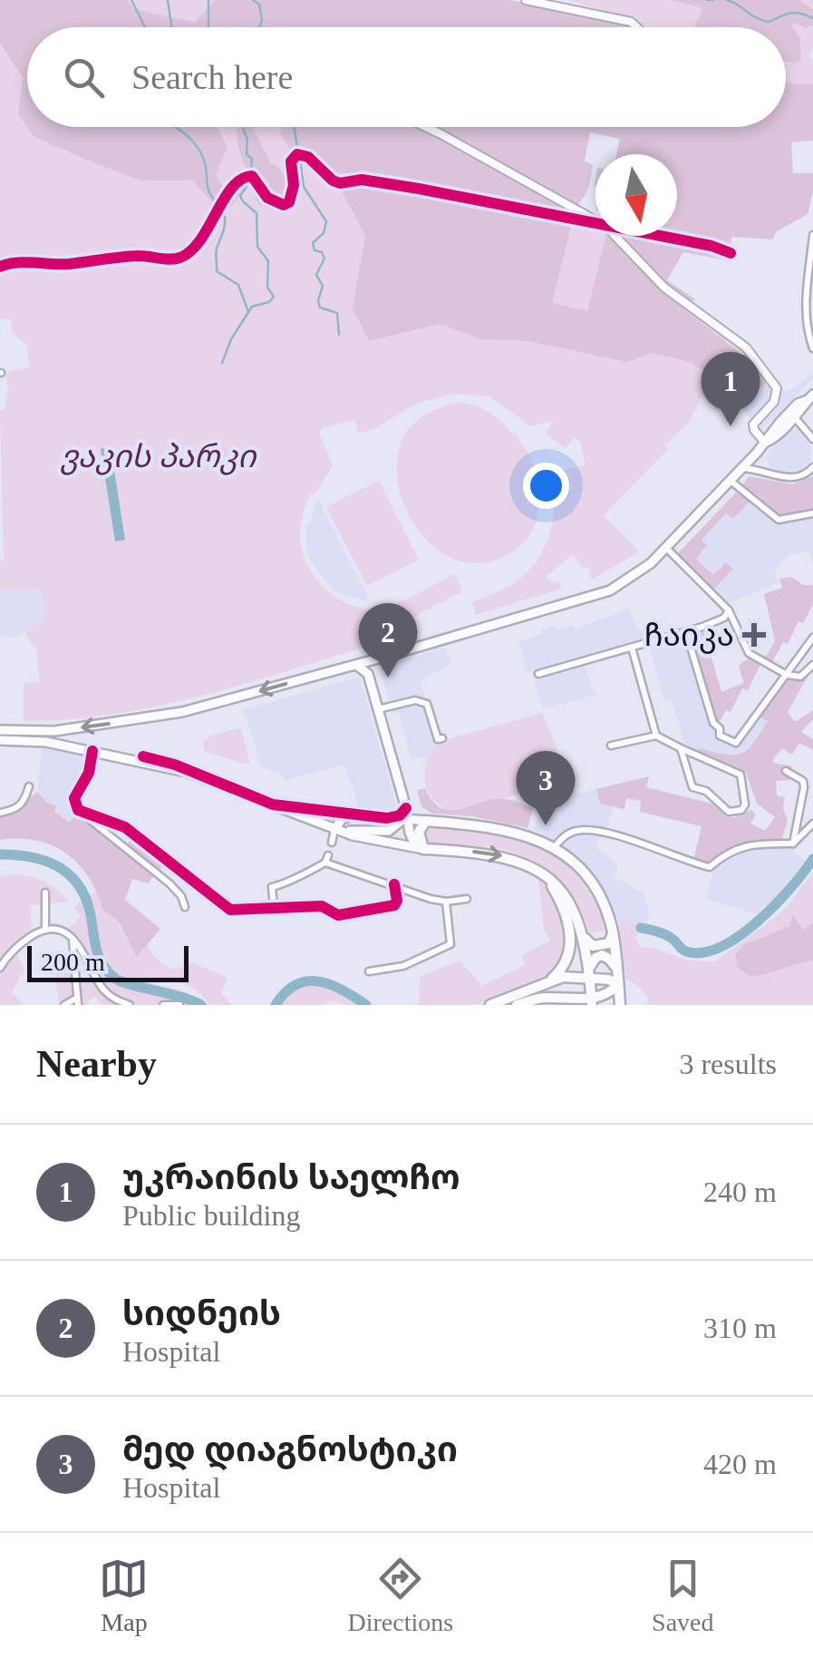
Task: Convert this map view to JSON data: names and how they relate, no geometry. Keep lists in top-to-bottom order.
{
  "parks": ["ვაკის პარკი"],
  "places": {
    "health": ["ჩაიკა"]
  },
  "scale_bar": "200 m",
  "north": "bottom",
  "page": {
    "search": "Search here",
    "pins": ["1", "2", "3"],
    "scale": "200 m",
    "heading": ["Nearby", "3 results"],
    "list": [
      {
        "mark": "1",
        "name": "უკრაინის საელჩო",
        "note": "Public building",
        "value": "240 m"
      },
      {
        "mark": "2",
        "name": "სიდნეის",
        "note": "Hospital",
        "value": "310 m"
      },
      {
        "mark": "3",
        "name": "მედ დიაგნოსტიკი",
        "note": "Hospital",
        "value": "420 m"
      }
    ],
    "nav": ["Map", "Directions", "Saved"]
  }
}
